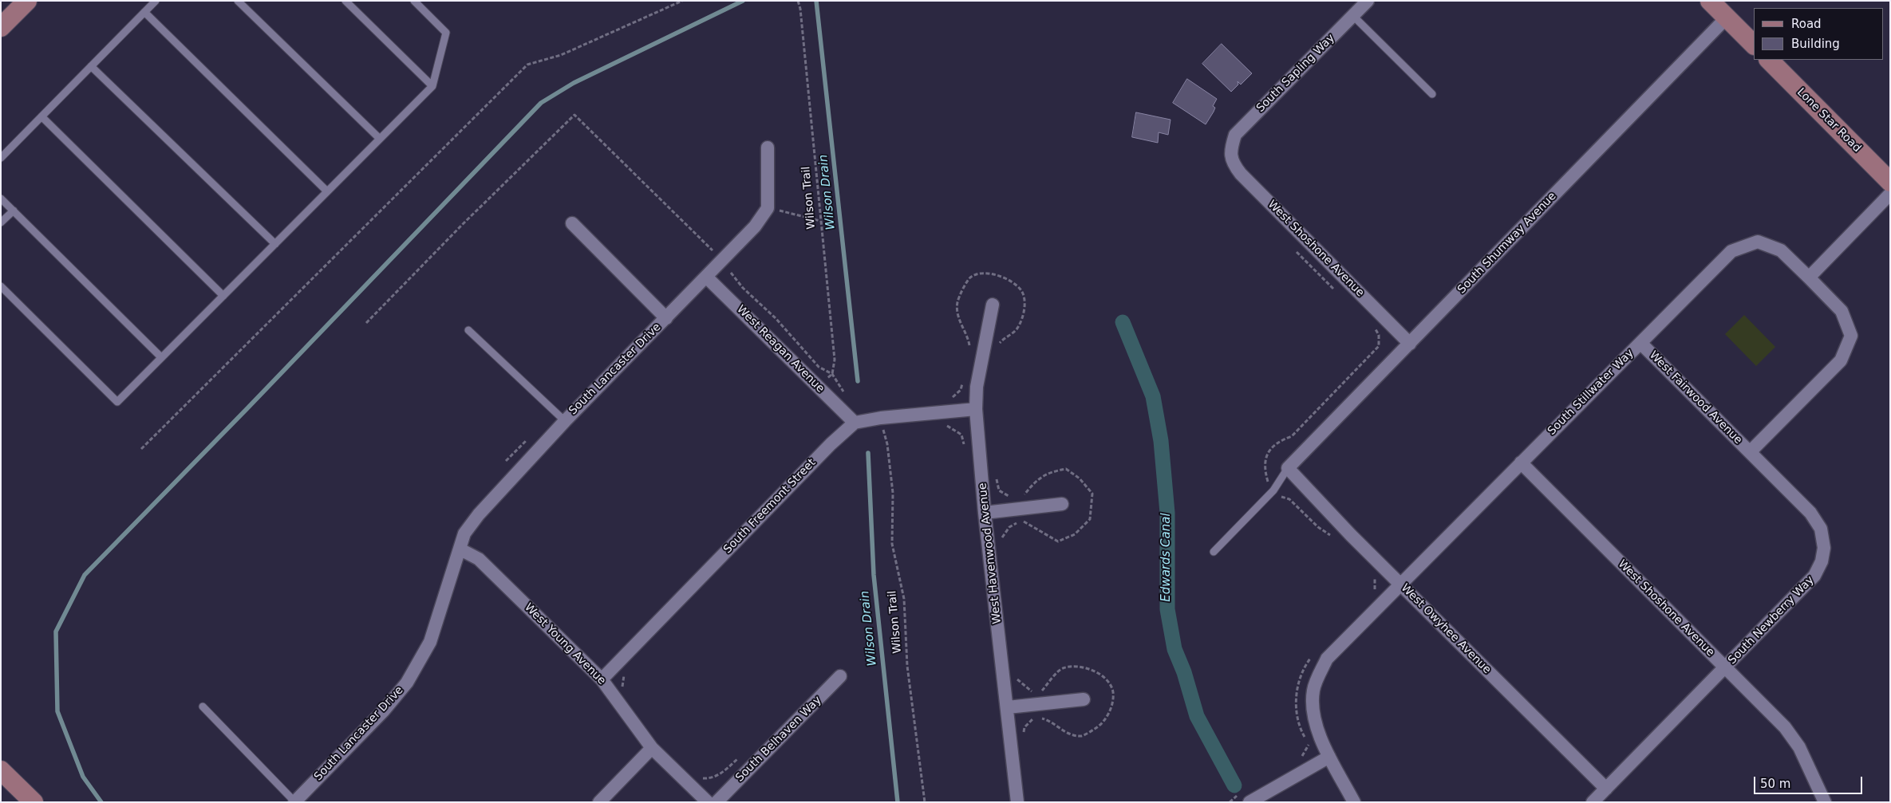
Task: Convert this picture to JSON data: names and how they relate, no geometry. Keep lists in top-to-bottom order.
{
  "streets": {
    "main road": ["Lone Star Road"],
    "street": [
      "South Sapling Way",
      "South Shumway Avenue",
      "West Shoshone Avenue",
      "West Reagan Avenue",
      "South Lancaster Drive",
      "South Stillwater Way",
      "West Fairwood Avenue",
      "South Freemont Street",
      "West Havenwood Avenue",
      "South Newberry Way",
      "West Owyhee Avenue",
      "West Young Avenue",
      "South Belhaven Way"
    ],
    "path": ["Wilson Trail"]
  },
  "crossings": [
    ["South Sapling Way", "West Shoshone Avenue"],
    ["Wilson Trail", "West Reagan Avenue"],
    ["South Shumway Avenue", "West Shoshone Avenue"],
    ["South Shumway Avenue", "West Owyhee Avenue"],
    ["West Shoshone Avenue", "South Stillwater Way"],
    ["West Shoshone Avenue", "South Newberry Way"],
    ["West Reagan Avenue", "South Lancaster Drive"],
    ["West Reagan Avenue", "South Freemont Street"],
    ["South Lancaster Drive", "West Young Avenue"],
    ["South Stillwater Way", "West Fairwood Avenue"],
    ["South Stillwater Way", "West Owyhee Avenue"],
    ["West Fairwood Avenue", "South Newberry Way"],
    ["South Freemont Street", "West Young Avenue"],
    ["South Newberry Way", "West Owyhee Avenue"]
  ],
  "water": ["Wilson Drain", "Edwards Canal"],
  "legend": ["Road", "Building"],
  "scale_bar": "50 m"
}
